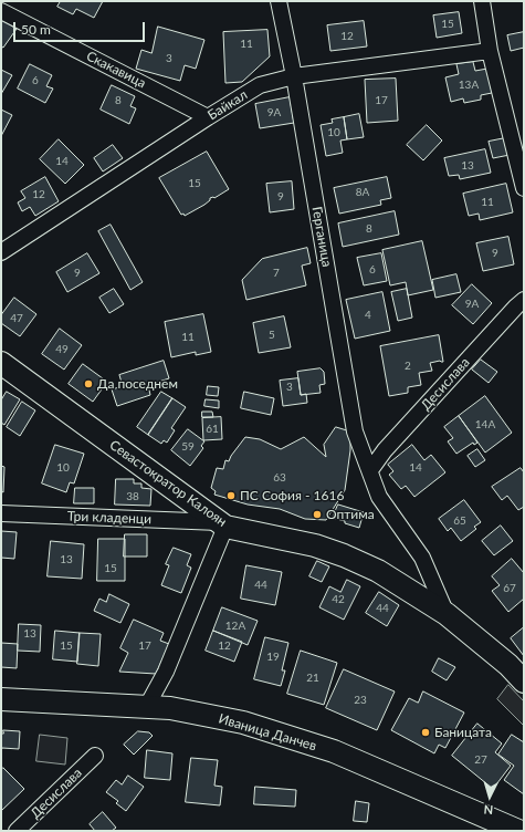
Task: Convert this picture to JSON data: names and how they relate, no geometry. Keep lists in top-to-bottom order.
{
  "streets": {
    "main road": ["Севастократор Калоян", "Иваница Данчев"],
    "street": [
      "Скакавица",
      "Байкал",
      "Герганица",
      "Десислава",
      "Три кладенци"
    ]
  },
  "crossings": [
    ["Скакавица", "Байкал"],
    ["Байкал", "Герганица"],
    ["Герганица", "Десислава"],
    ["Герганица", "Севастократор Калоян"],
    ["Десислава", "Севастократор Калоян"],
    ["Севастократор Калоян", "Три кладенци"]
  ],
  "places": [
    "Да поседнем",
    "ПС София - 1616",
    "Оптима",
    "Баницата"
  ],
  "house_numbers": [
    "15",
    "12",
    "11",
    "3",
    "6",
    "13А",
    "8",
    "17",
    "9А",
    "10",
    "14",
    "13",
    "15",
    "8A",
    "12",
    "9",
    "11",
    "8",
    "9",
    "6",
    "9",
    "7",
    "9А",
    "4",
    "47",
    "5",
    "11",
    "49",
    "2",
    "3",
    "14А",
    "61",
    "59",
    "10",
    "14",
    "63",
    "38",
    "65",
    "13",
    "15",
    "44",
    "67",
    "42",
    "44",
    "12А",
    "13",
    "15",
    "17",
    "12",
    "19",
    "21",
    "23",
    "27"
  ],
  "scale_bar": "50 m",
  "north": "bottom"
}
